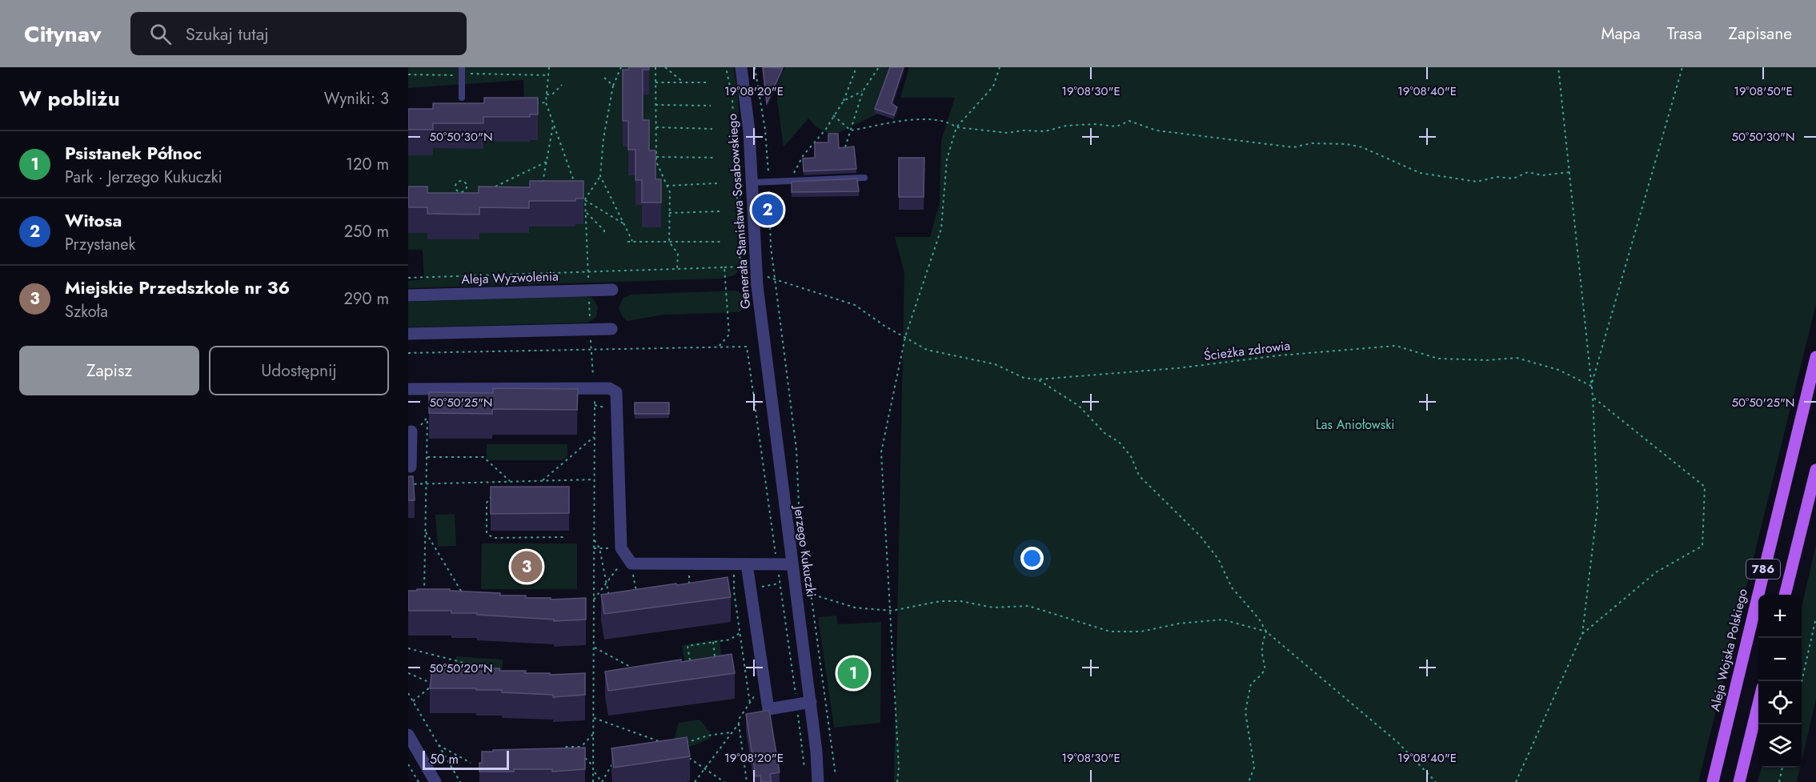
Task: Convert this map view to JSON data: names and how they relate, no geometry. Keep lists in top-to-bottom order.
{
  "streets": {
    "main road": ["786", "Aleja Wojska Polskiego"],
    "street": ["Generała Stanisława Sosabowskiego", "Aleja Wyzwolenia", "Jerzego Kukuczki"],
    "path": ["Ścieżka zdrowia"]
  },
  "crossings": [
    ["Generała Stanisława Sosabowskiego", "Jerzego Kukuczki"]
  ],
  "parks": ["Las Aniołowski"],
  "scale_bar": "50 m",
  "page": {
    "header": "Citynav",
    "search": "Szukaj tutaj",
    "nav": ["Mapa", "Trasa", "Zapisane"],
    "heading": ["W pobliżu", "Wyniki: 3"],
    "list": [
      {
        "mark": "1",
        "name": "Psistanek Północ",
        "note": "Park · Jerzego Kukuczki",
        "value": "120 m"
      },
      {
        "mark": "2",
        "name": "Witosa",
        "note": "Przystanek",
        "value": "250 m"
      },
      {
        "mark": "3",
        "name": "Miejskie Przedszkole nr 36",
        "note": "Szkoła",
        "value": "290 m"
      }
    ],
    "pins": ["2", "3", "1"],
    "buttons": ["Zapisz", "Udostępnij"],
    "map_buttons": ["+", "−"],
    "scale": "50 m"
  },
  "coordinates": [
    "19°08'20\"E",
    "19°08'30\"E",
    "19°08'40\"E",
    "19°08'50\"E",
    "50°50'30\"N",
    "50°50'25\"N",
    "50°50'20\"N"
  ]
}
